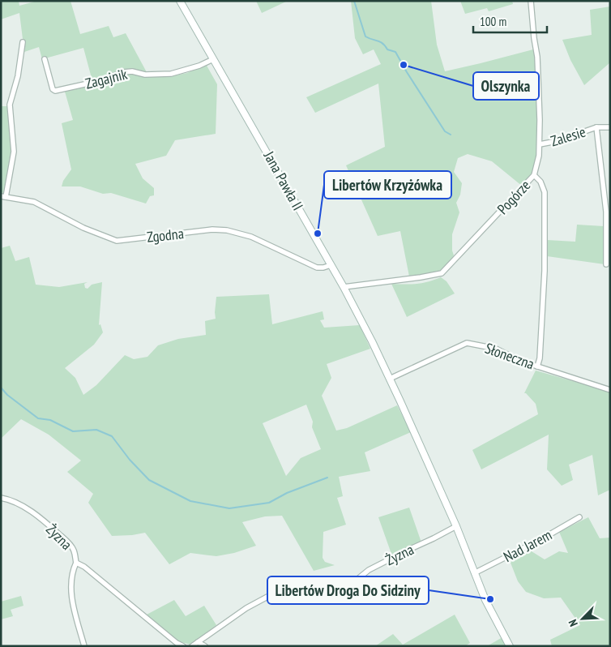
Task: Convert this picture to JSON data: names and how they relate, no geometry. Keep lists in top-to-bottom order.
{
  "streets": {
    "street": [
      "Zagajnik",
      "Zalesie",
      "Jana Pawła II",
      "Pogórze",
      "Zgodna",
      "Słoneczna",
      "Żyzna",
      "Nad Jarem"
    ]
  },
  "crossings": [
    ["Zagajnik", "Jana Pawła II"],
    ["Zalesie", "Pogórze"],
    ["Jana Pawła II", "Pogórze"],
    ["Jana Pawła II", "Zgodna"],
    ["Jana Pawła II", "Słoneczna"],
    ["Jana Pawła II", "Żyzna"]
  ],
  "places": ["Olszynka", "Libertów Krzyżówka", "Libertów Droga Do Sidziny"],
  "scale_bar": "100 m",
  "north": "bottom left"
}
